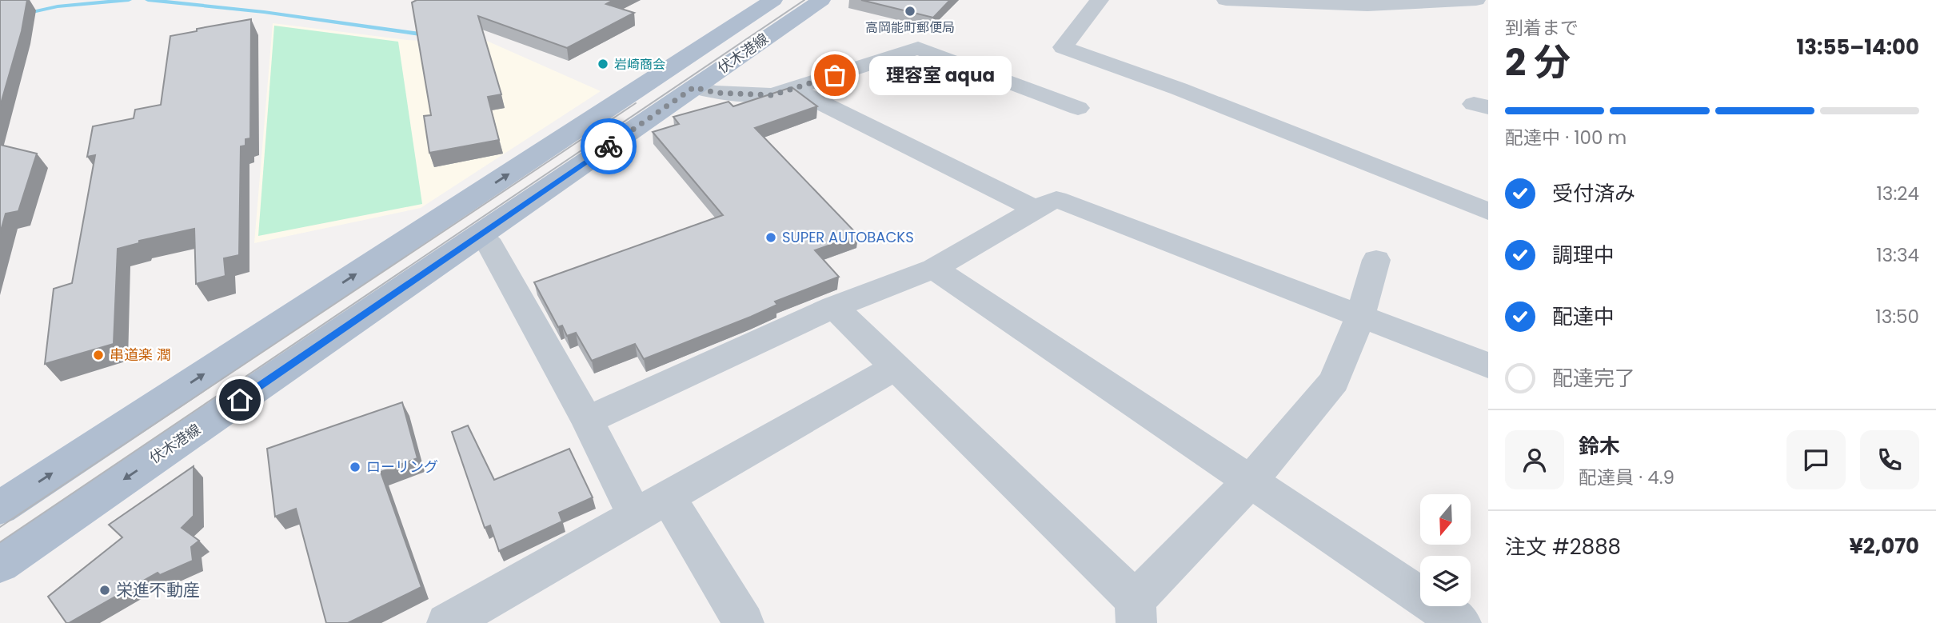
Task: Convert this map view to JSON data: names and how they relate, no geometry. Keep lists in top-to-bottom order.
{
  "streets": {
    "main road": ["伏木港線"]
  },
  "places": [
    "高岡能町郵便局",
    "岩崎商会",
    "理容室 aqua",
    "SUPER AUTOBACKS",
    "串道楽 潤",
    "ローリング",
    "栄進不動産"
  ],
  "north": "bottom",
  "page": {
    "heading": ["2 分", "到着まで", "13:55–14:00"],
    "panel": [
      "鈴木",
      "配達員 · 4.9",
      "注文 #2888",
      "¥2,070"
    ],
    "bubble": "理容室 aqua",
    "bar": "配達中 · 100 m",
    "list": [
      ["受付済み", "13:24"],
      ["調理中", "13:34"],
      ["配達中", "13:50"],
      "配達完了"
    ]
  }
}
